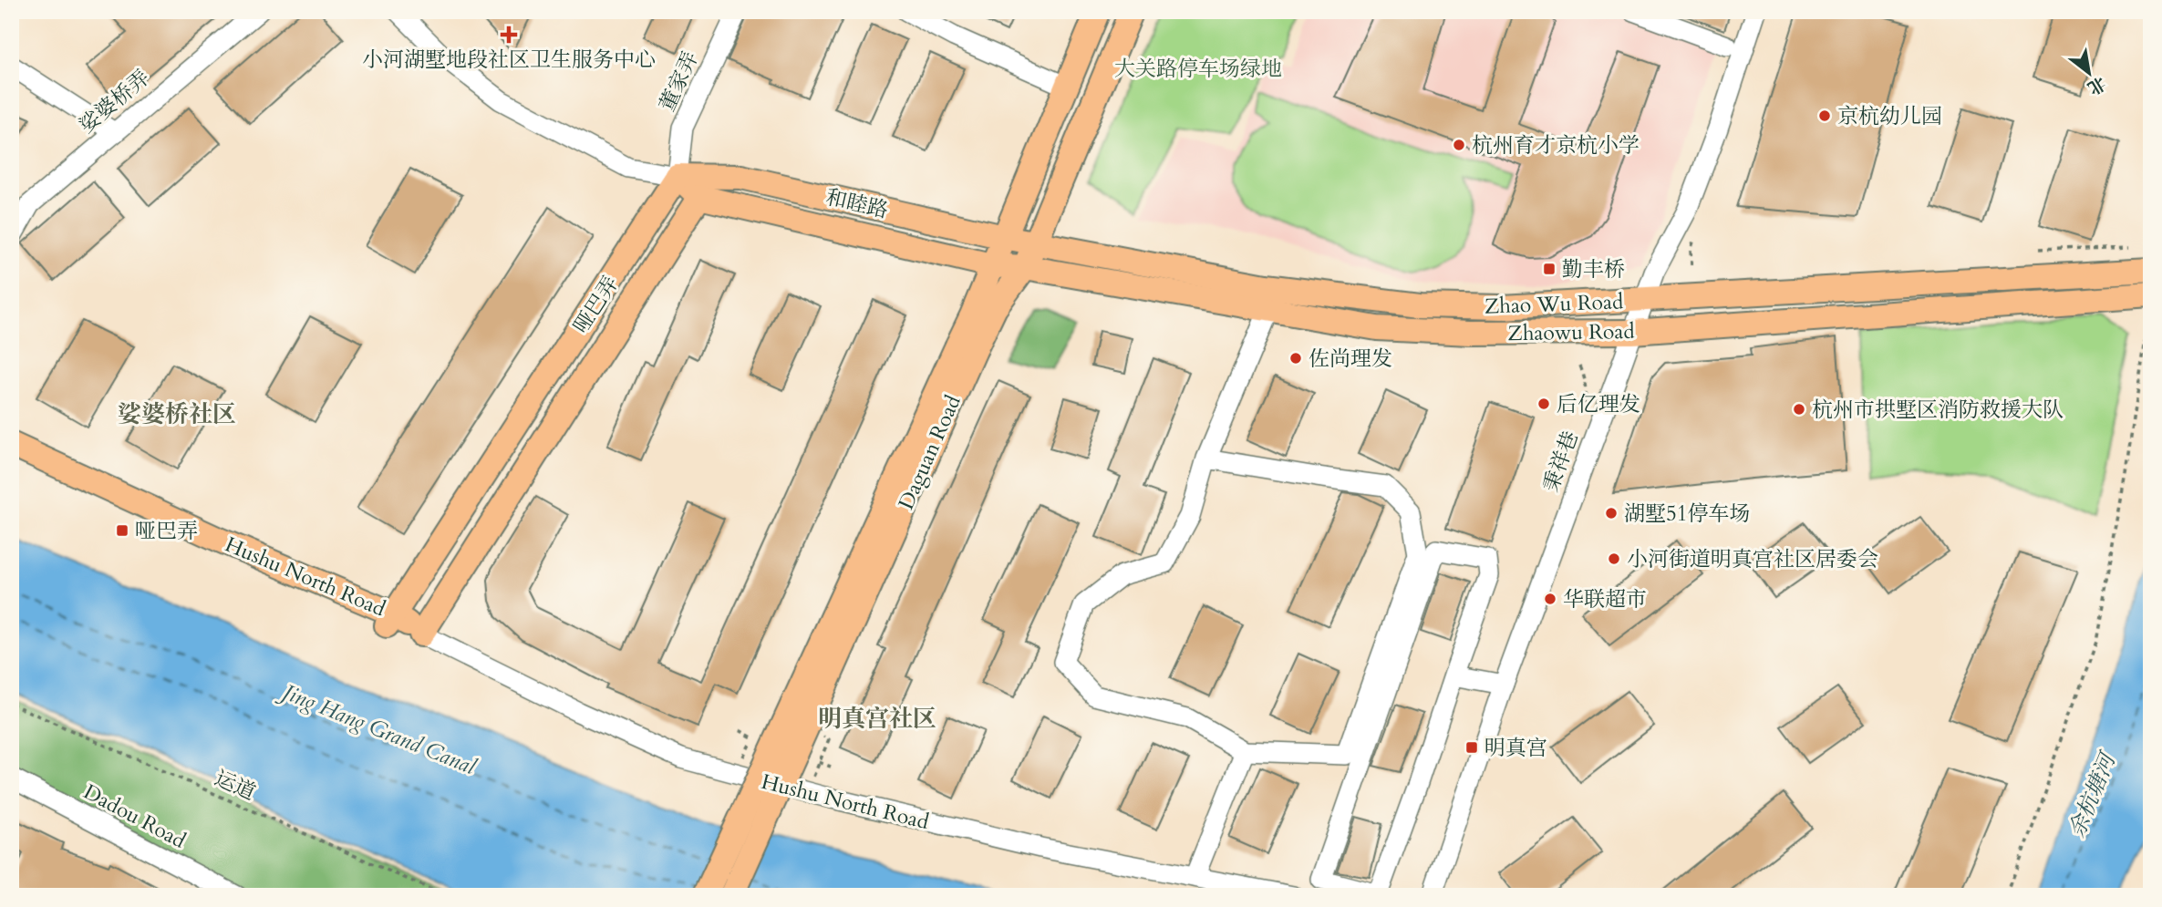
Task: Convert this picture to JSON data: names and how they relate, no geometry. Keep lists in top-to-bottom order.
{
  "streets": {
    "main road": [
      "和睦路",
      "Zhao Wu Road",
      "哑巴弄",
      "Zhaowu Road",
      "Daguan Road",
      "Hushu North Road"
    ],
    "street": [
      "董家弄",
      "娑婆桥弄",
      "秉祥巷",
      "Dadou Road"
    ],
    "path": ["运道"]
  },
  "crossings": [
    ["董家弄", "和睦路"],
    ["董家弄", "哑巴弄"],
    ["和睦路", "Zhao Wu Road"],
    ["和睦路", "哑巴弄"],
    ["和睦路", "Zhaowu Road"],
    ["和睦路", "Daguan Road"],
    ["Zhao Wu Road", "Daguan Road"],
    ["Zhao Wu Road", "秉祥巷"],
    ["哑巴弄", "Hushu North Road"],
    ["Zhaowu Road", "Daguan Road"],
    ["Zhaowu Road", "秉祥巷"]
  ],
  "districts": ["娑婆桥社区", "明真宫社区"],
  "water": ["Jing Hang Grand Canal", "余杭塘河"],
  "parks": ["大关路停车场绿地"],
  "places": {
    "health": ["小河湖墅地段社区卫生服务中心"],
    "other": [
      "京杭幼儿园",
      "杭州育才京杭小学",
      "佐尚理发",
      "后亿理发",
      "杭州市拱墅区消防救援大队",
      "湖墅51停车场",
      "小河街道明真宫社区居委会",
      "华联超市"
    ],
    "transit": ["勤丰桥", "哑巴弄", "明真宫"]
  },
  "north": "bottom right"
}
